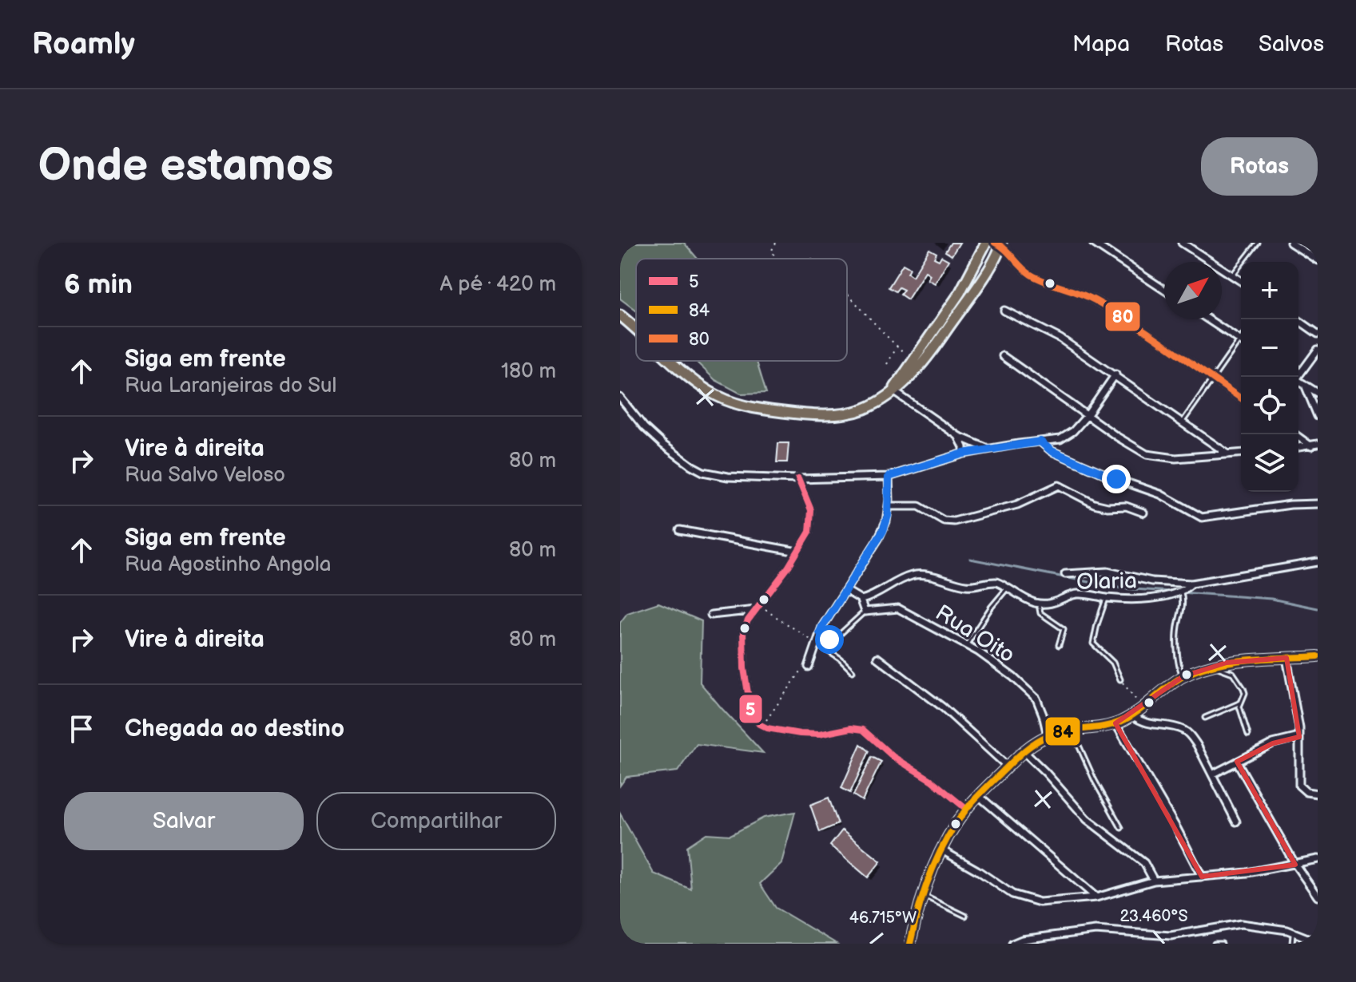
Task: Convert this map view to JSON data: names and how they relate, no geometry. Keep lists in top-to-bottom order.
{
  "streets": {
    "street": ["Olaria", "Rua Oito"]
  },
  "lines": ["transit line 80", "transit line 5", "transit line 84"],
  "legend": ["5", "84", "80"],
  "north": "top right",
  "page": {
    "header": "Roamly",
    "nav": ["Mapa", "Rotas", "Salvos"],
    "buttons": [
      "Rotas",
      ["Salvar", "Compartilhar"]
    ],
    "title": "Onde estamos",
    "heading": ["6 min", "A pé · 420 m"],
    "map_buttons": ["+", "−"],
    "list": [
      ["Siga em frente", "Rua Laranjeiras do Sul", "180 m"],
      ["Vire à direita", "Rua Salvo Veloso", "80 m"],
      ["Siga em frente", "Rua Agostinho Angola", "80 m"],
      ["Vire à direita", "80 m"],
      "Chegada ao destino"
    ]
  },
  "coordinates": ["23.460°S", "46.715°W"]
}
